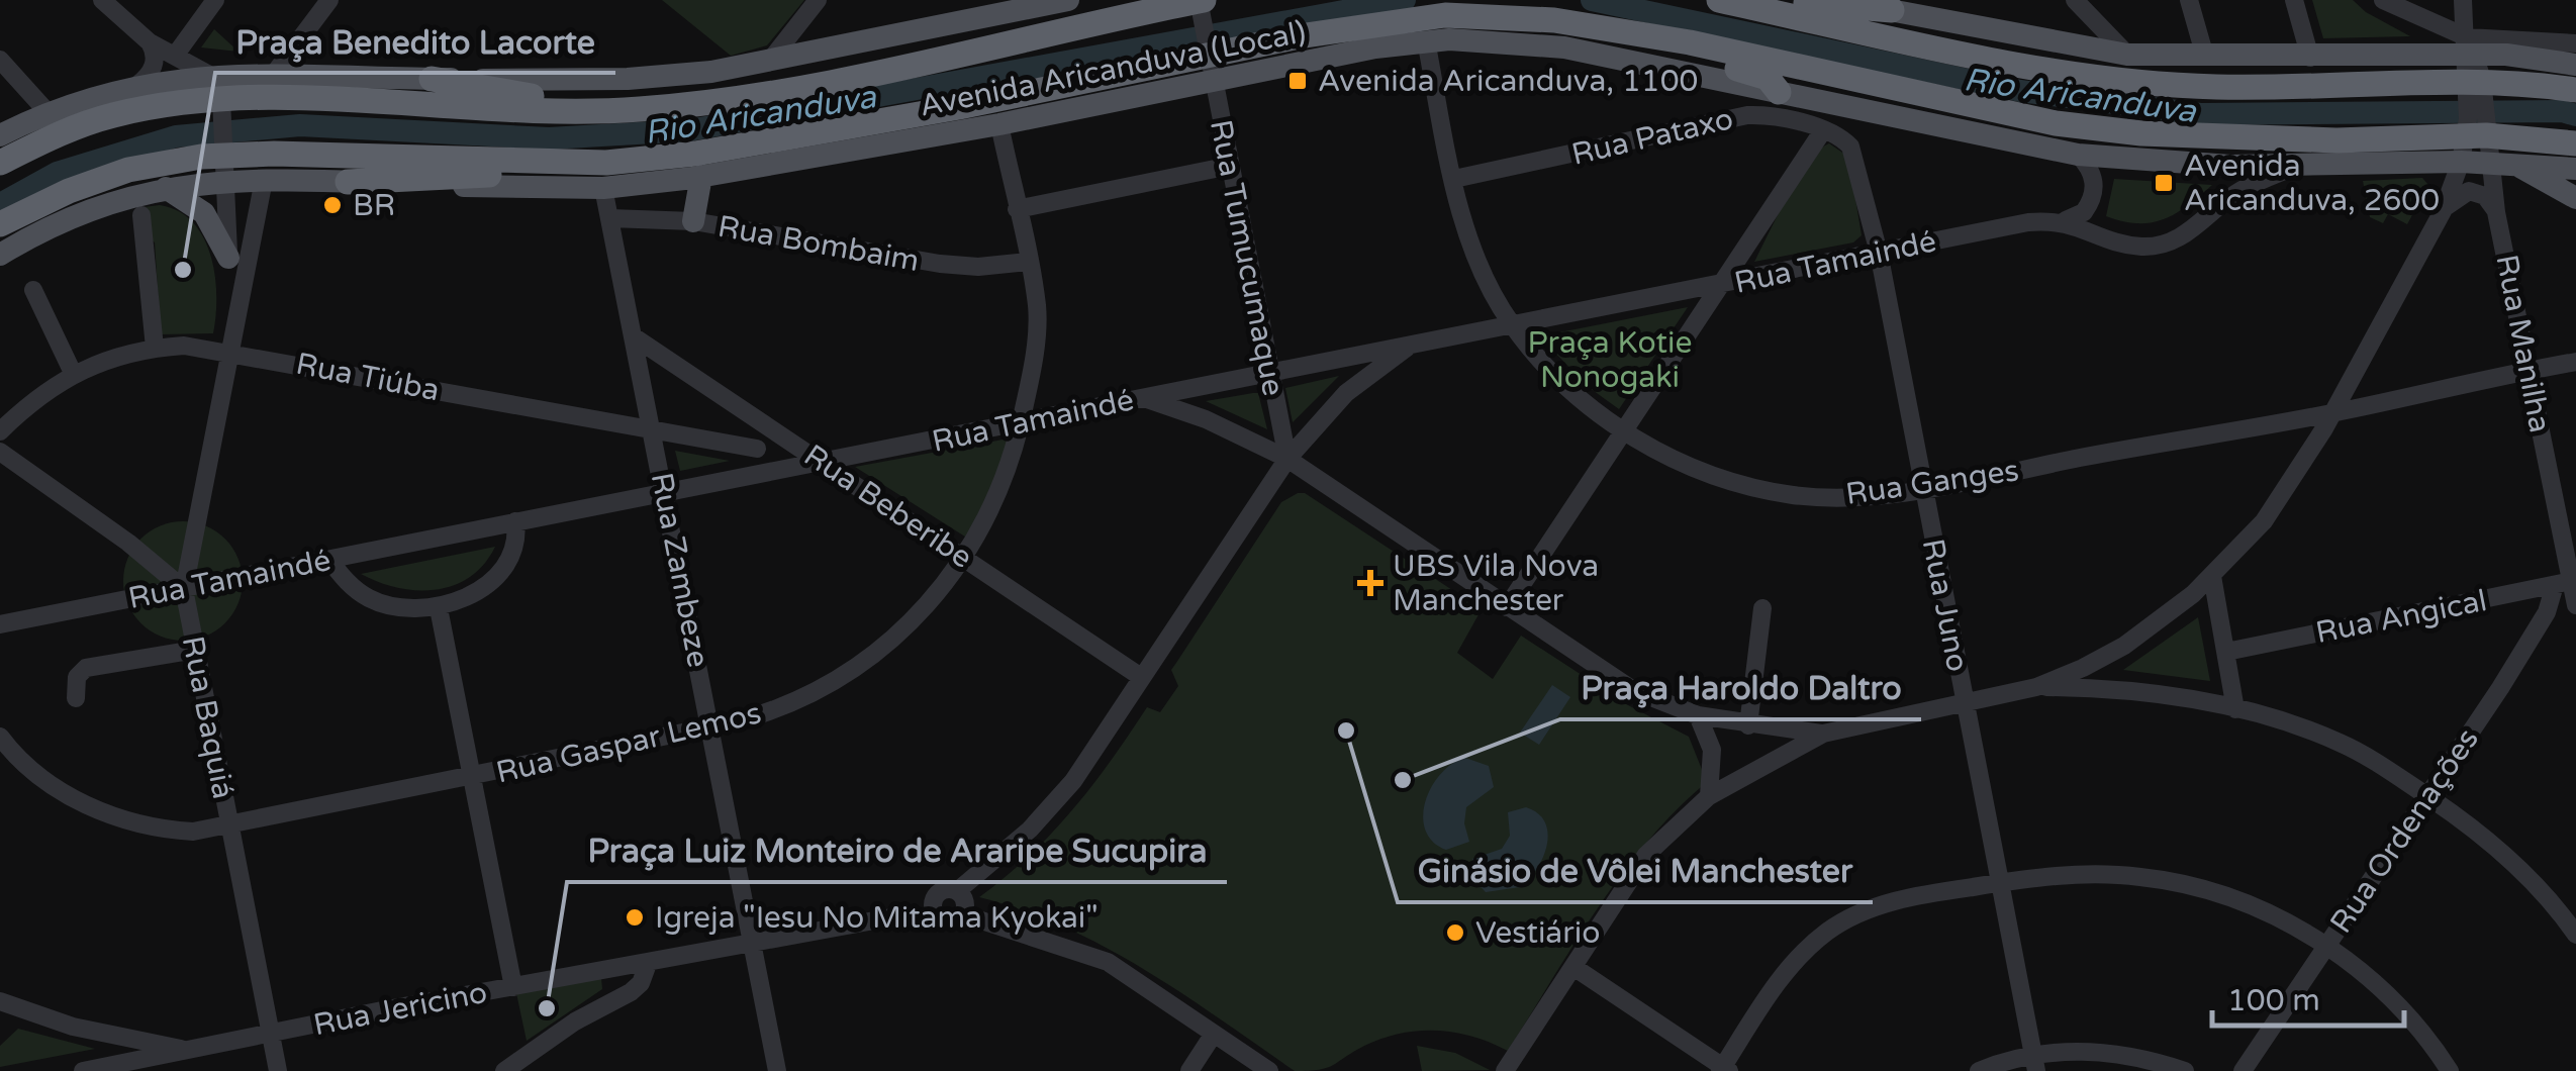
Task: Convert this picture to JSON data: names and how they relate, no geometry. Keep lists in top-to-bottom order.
{
  "streets": {
    "main road": ["Avenida Aricanduva (Local)"],
    "street": [
      "Rua Pataxo",
      "Rua Bombaim",
      "Rua Tumucumaque",
      "Rua Tamaindé",
      "Rua Manilha",
      "Rua Tiúba",
      "Rua Ganges",
      "Rua Beberibe",
      "Rua Zambeze",
      "Rua Juno",
      "Rua Angical",
      "Rua Baquiá",
      "Rua Gaspar Lemos",
      "Rua Ordenações",
      "Rua Jericino"
    ]
  },
  "crossings": [
    ["Avenida Aricanduva (Local)", "Rua Tumucumaque"],
    ["Avenida Aricanduva (Local)", "Rua Manilha"],
    ["Avenida Aricanduva (Local)", "Rua Ganges"],
    ["Avenida Aricanduva (Local)", "Rua Zambeze"],
    ["Avenida Aricanduva (Local)", "Rua Gaspar Lemos"],
    ["Rua Pataxo", "Rua Ganges"],
    ["Rua Pataxo", "Rua Juno"],
    ["Rua Bombaim", "Rua Zambeze"],
    ["Rua Bombaim", "Rua Gaspar Lemos"],
    ["Rua Tumucumaque", "Rua Tamaindé"],
    ["Rua Tamaindé", "Rua Ganges"],
    ["Rua Tamaindé", "Rua Beberibe"],
    ["Rua Tamaindé", "Rua Zambeze"],
    ["Rua Tamaindé", "Rua Juno"],
    ["Rua Tamaindé", "Rua Baquiá"],
    ["Rua Tamaindé", "Rua Gaspar Lemos"],
    ["Rua Manilha", "Rua Ganges"],
    ["Rua Manilha", "Rua Angical"],
    ["Rua Manilha", "Rua Ordenações"],
    ["Rua Tiúba", "Rua Zambeze"],
    ["Rua Tiúba", "Rua Baquiá"],
    ["Rua Ganges", "Rua Juno"],
    ["Rua Beberibe", "Rua Zambeze"],
    ["Rua Beberibe", "Rua Gaspar Lemos"],
    ["Rua Zambeze", "Rua Gaspar Lemos"],
    ["Rua Zambeze", "Rua Jericino"],
    ["Rua Angical", "Rua Ordenações"],
    ["Rua Baquiá", "Rua Gaspar Lemos"],
    ["Rua Baquiá", "Rua Jericino"]
  ],
  "water": ["Rio Aricanduva"],
  "parks": ["Praça Kotie Nonogaki"],
  "places": {
    "transit": ["Avenida Aricanduva, 1100", "Avenida Aricanduva, 2600"],
    "other": [
      "BR",
      "Praça Benedito Lacorte",
      "Ginásio de Vôlei Manchester",
      "Praça Haroldo Daltro",
      "Igreja \"Iesu No Mitama Kyokai\"",
      "Vestiário",
      "Praça Luiz Monteiro de Araripe Sucupira"
    ],
    "health": ["UBS Vila Nova Manchester"]
  },
  "scale_bar": "100 m"
}
